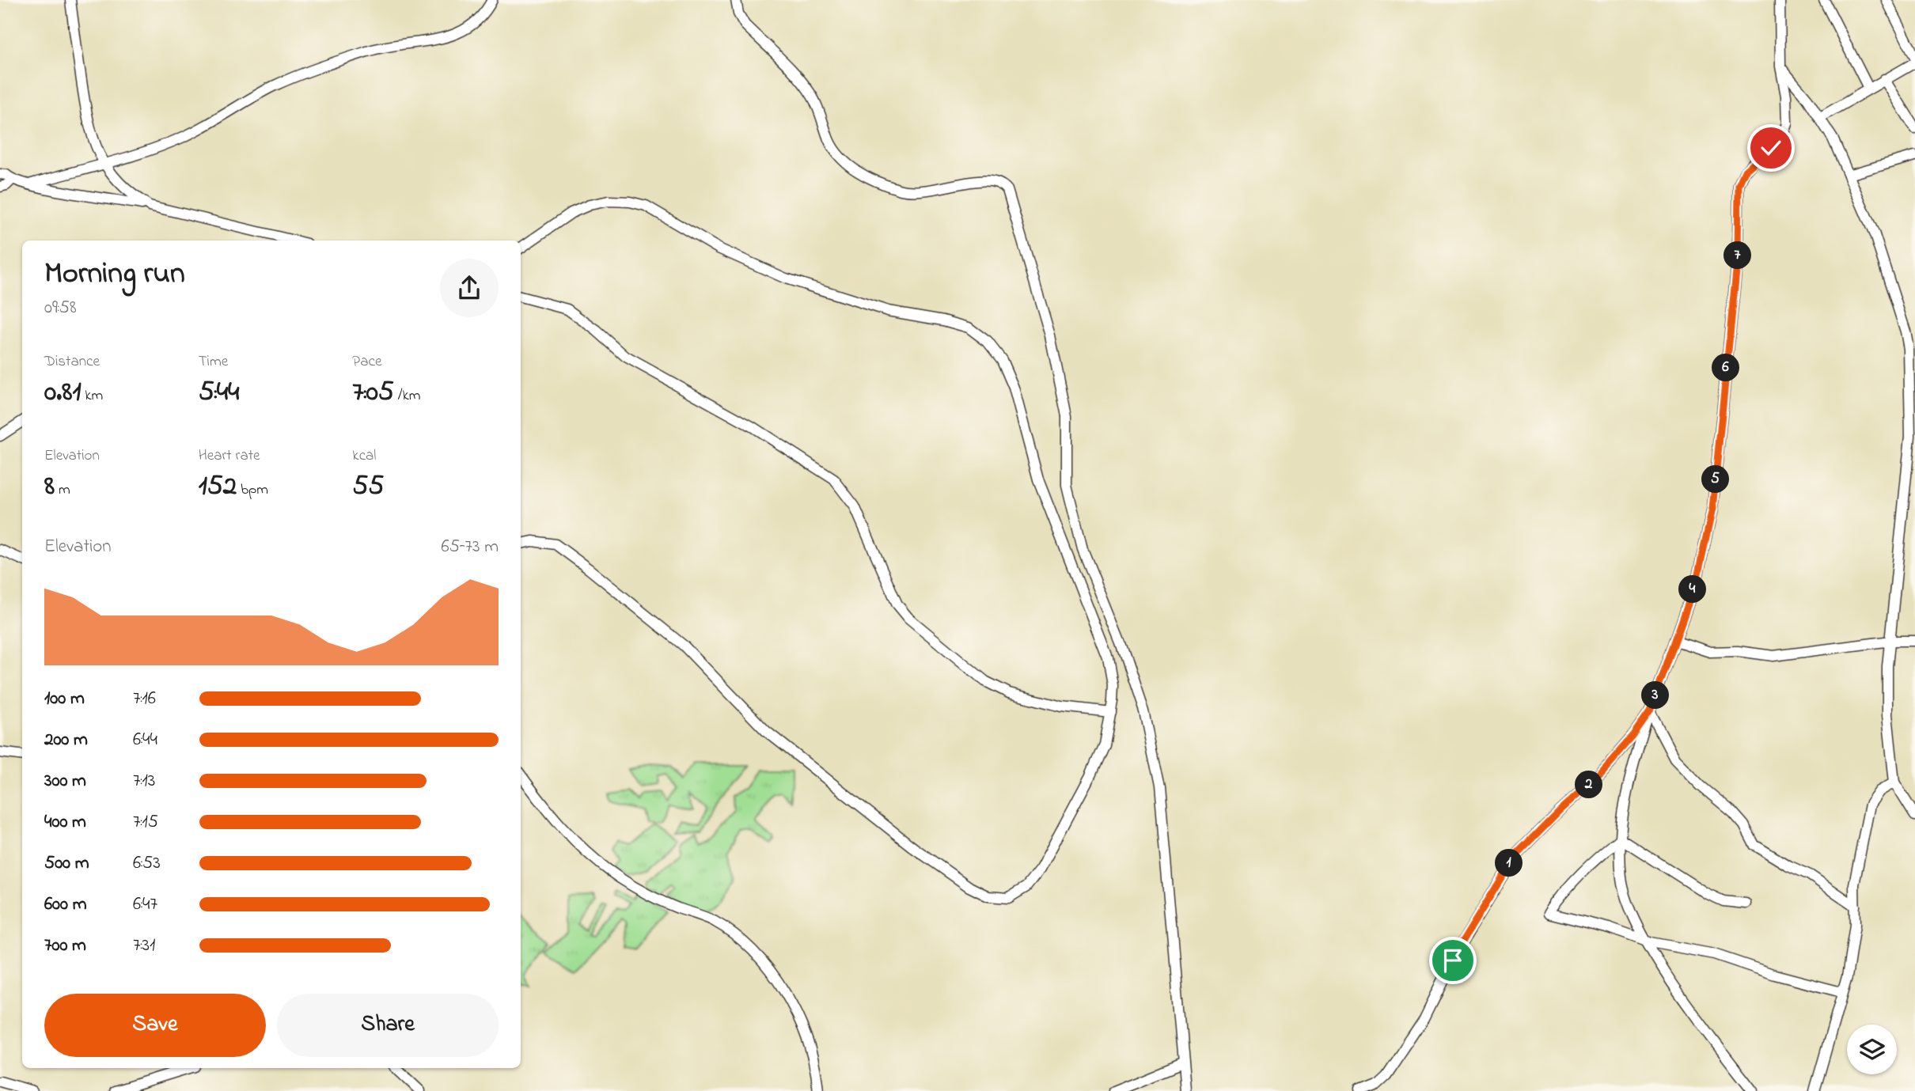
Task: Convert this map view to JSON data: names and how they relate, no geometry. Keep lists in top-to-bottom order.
{
  "page": {
    "heading": ["Morning run", "09:58"],
    "pins": [
      "7",
      "6",
      "5",
      "4",
      "3",
      "2",
      "1"
    ],
    "stats": [
      ["Distance", "0.81 km"],
      ["Time", "5:44"],
      ["Pace", "7:05 /km"],
      ["Elevation", "8 m"],
      ["Heart rate", "152 bpm"],
      ["kcal", "55"]
    ],
    "chart": ["Elevation", "65–73 m"],
    "list": [
      {
        "name": "100 m",
        "note": "7:16"
      },
      {
        "name": "200 m",
        "note": "6:44"
      },
      {
        "name": "300 m",
        "note": "7:13"
      },
      {
        "name": "400 m",
        "note": "7:15"
      },
      {
        "name": "500 m",
        "note": "6:53"
      },
      {
        "name": "600 m",
        "note": "6:47"
      },
      {
        "name": "700 m",
        "note": "7:31"
      }
    ],
    "buttons": ["Save", "Share"]
  }
}
